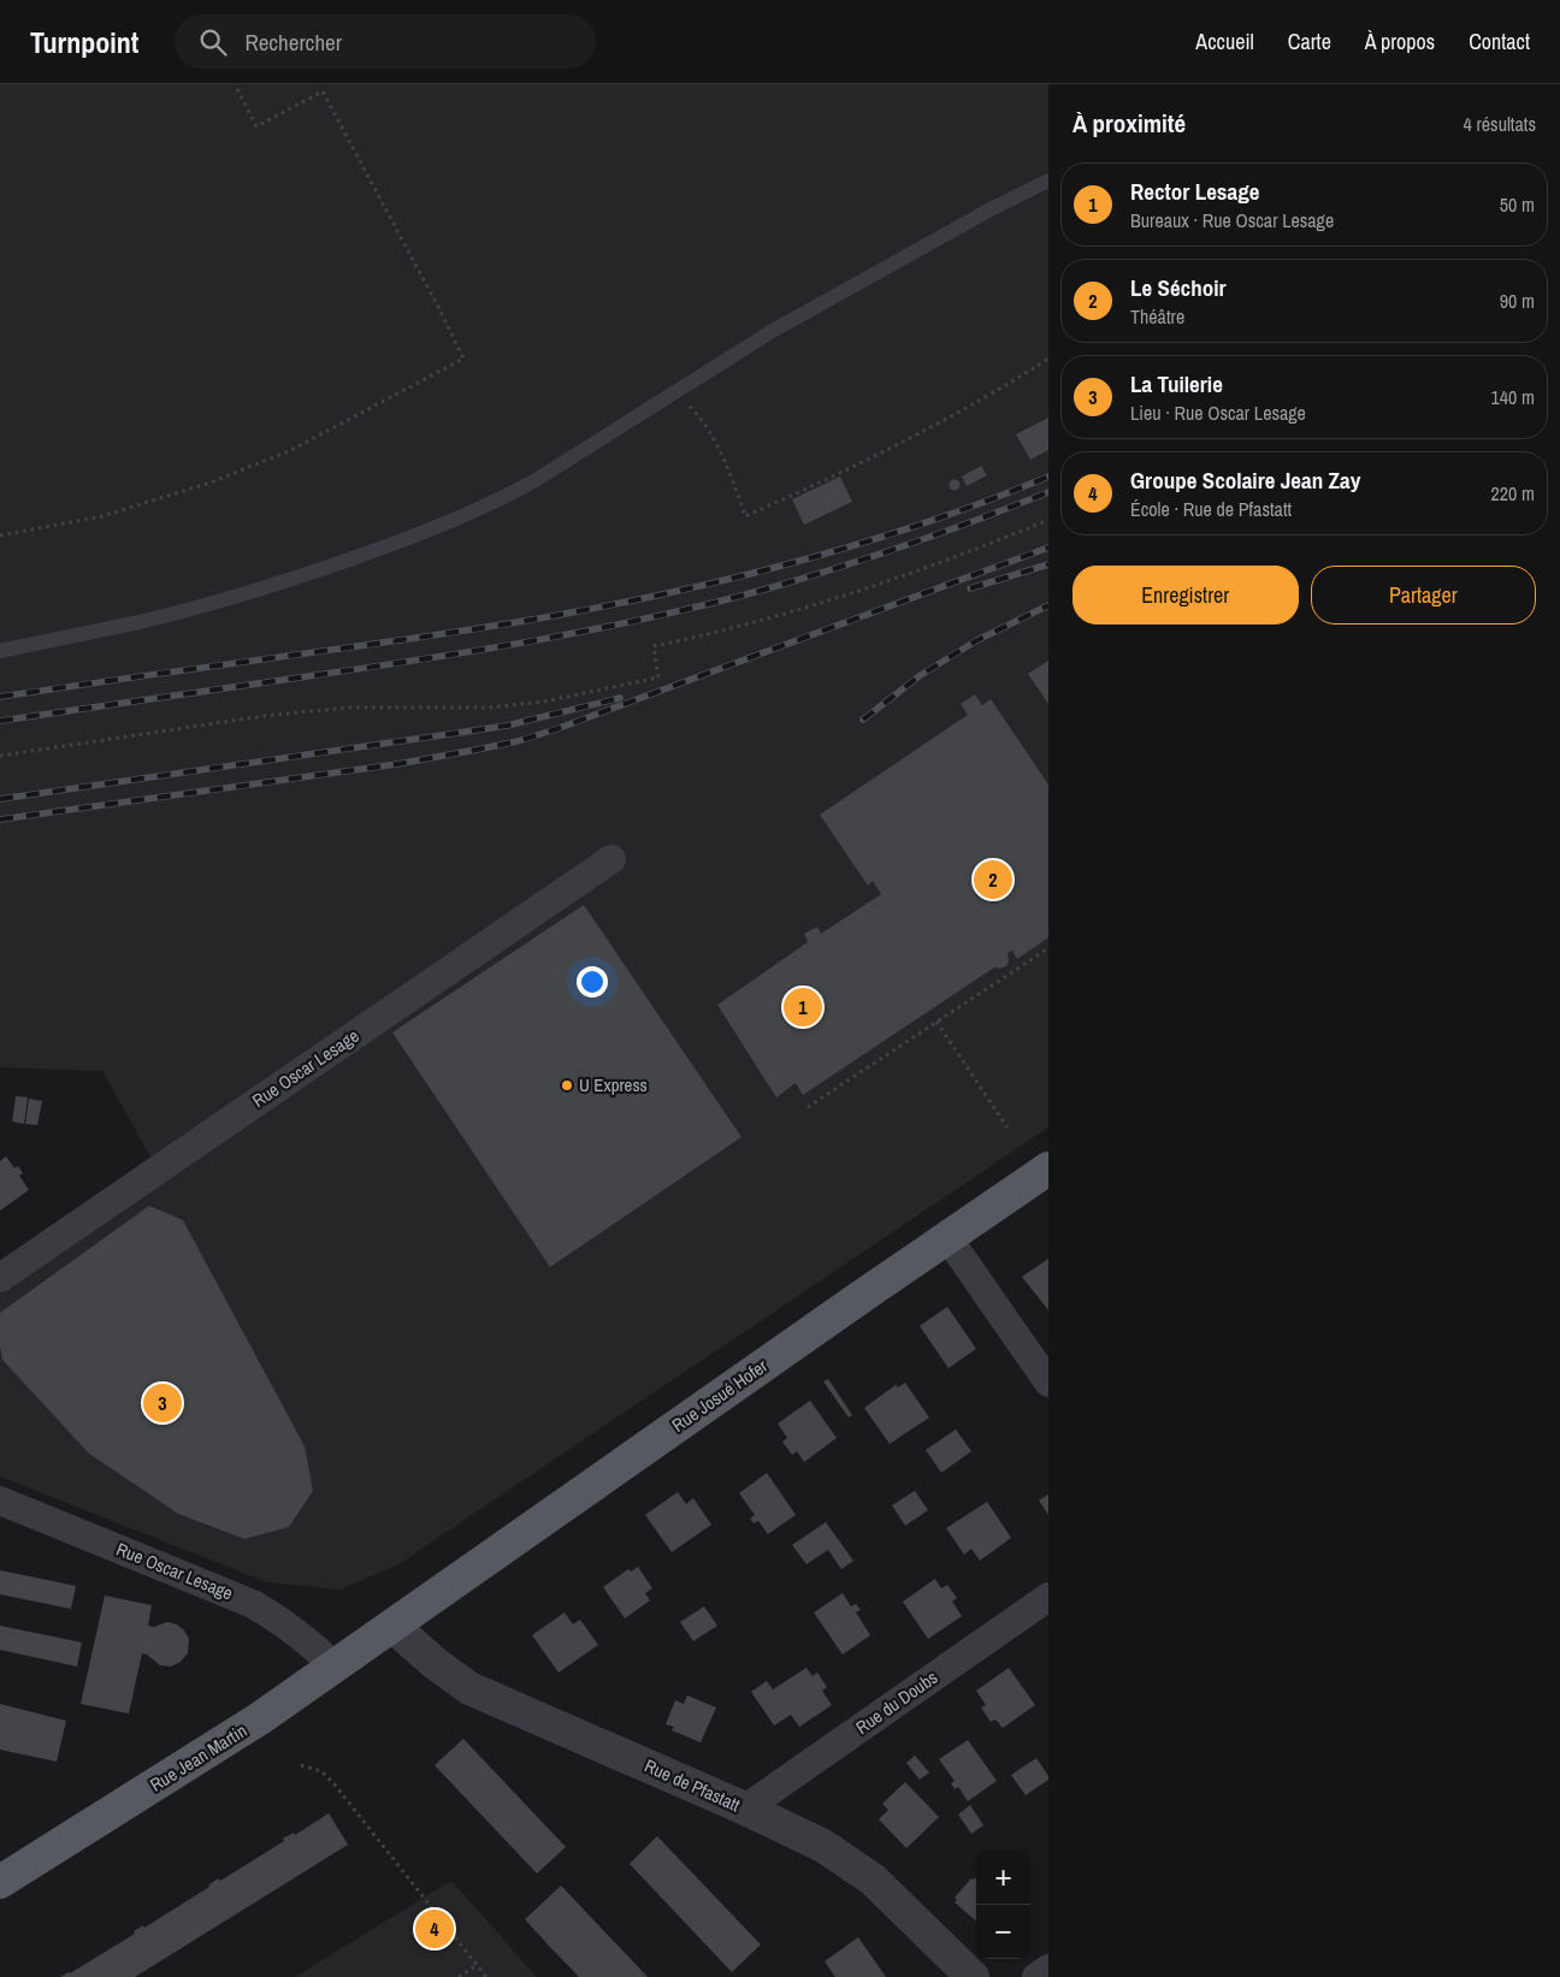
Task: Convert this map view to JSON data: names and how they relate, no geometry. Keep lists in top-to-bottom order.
{
  "streets": {
    "main road": ["Rue Josué Hofer", "Rue Jean Martin"],
    "street": ["Rue Oscar Lesage", "Rue du Doubs", "Rue de Pfastatt"]
  },
  "crossings": [
    ["Rue Oscar Lesage", "Rue Jean Martin"],
    ["Rue Josué Hofer", "Rue Jean Martin"],
    ["Rue Josué Hofer", "Rue de Pfastatt"],
    ["Rue du Doubs", "Rue de Pfastatt"],
    ["Rue Jean Martin", "Rue de Pfastatt"]
  ],
  "places": ["U Express"],
  "page": {
    "header": "Turnpoint",
    "search": "Rechercher",
    "nav": [
      "Accueil",
      "Carte",
      "À propos",
      "Contact"
    ],
    "heading": ["À proximité", "4 résultats"],
    "list": [
      {
        "mark": "1",
        "name": "Rector Lesage",
        "note": "Bureaux · Rue Oscar Lesage",
        "value": "50 m"
      },
      {
        "mark": "2",
        "name": "Le Séchoir",
        "note": "Théâtre",
        "value": "90 m"
      },
      {
        "mark": "3",
        "name": "La Tuilerie",
        "note": "Lieu · Rue Oscar Lesage",
        "value": "140 m"
      },
      {
        "mark": "4",
        "name": "Groupe Scolaire Jean Zay",
        "note": "École · Rue de Pfastatt",
        "value": "220 m"
      }
    ],
    "buttons": ["Enregistrer", "Partager"],
    "pins": [
      "2",
      "1",
      "3",
      "4"
    ],
    "map_buttons": ["+", "−"]
  }
}
